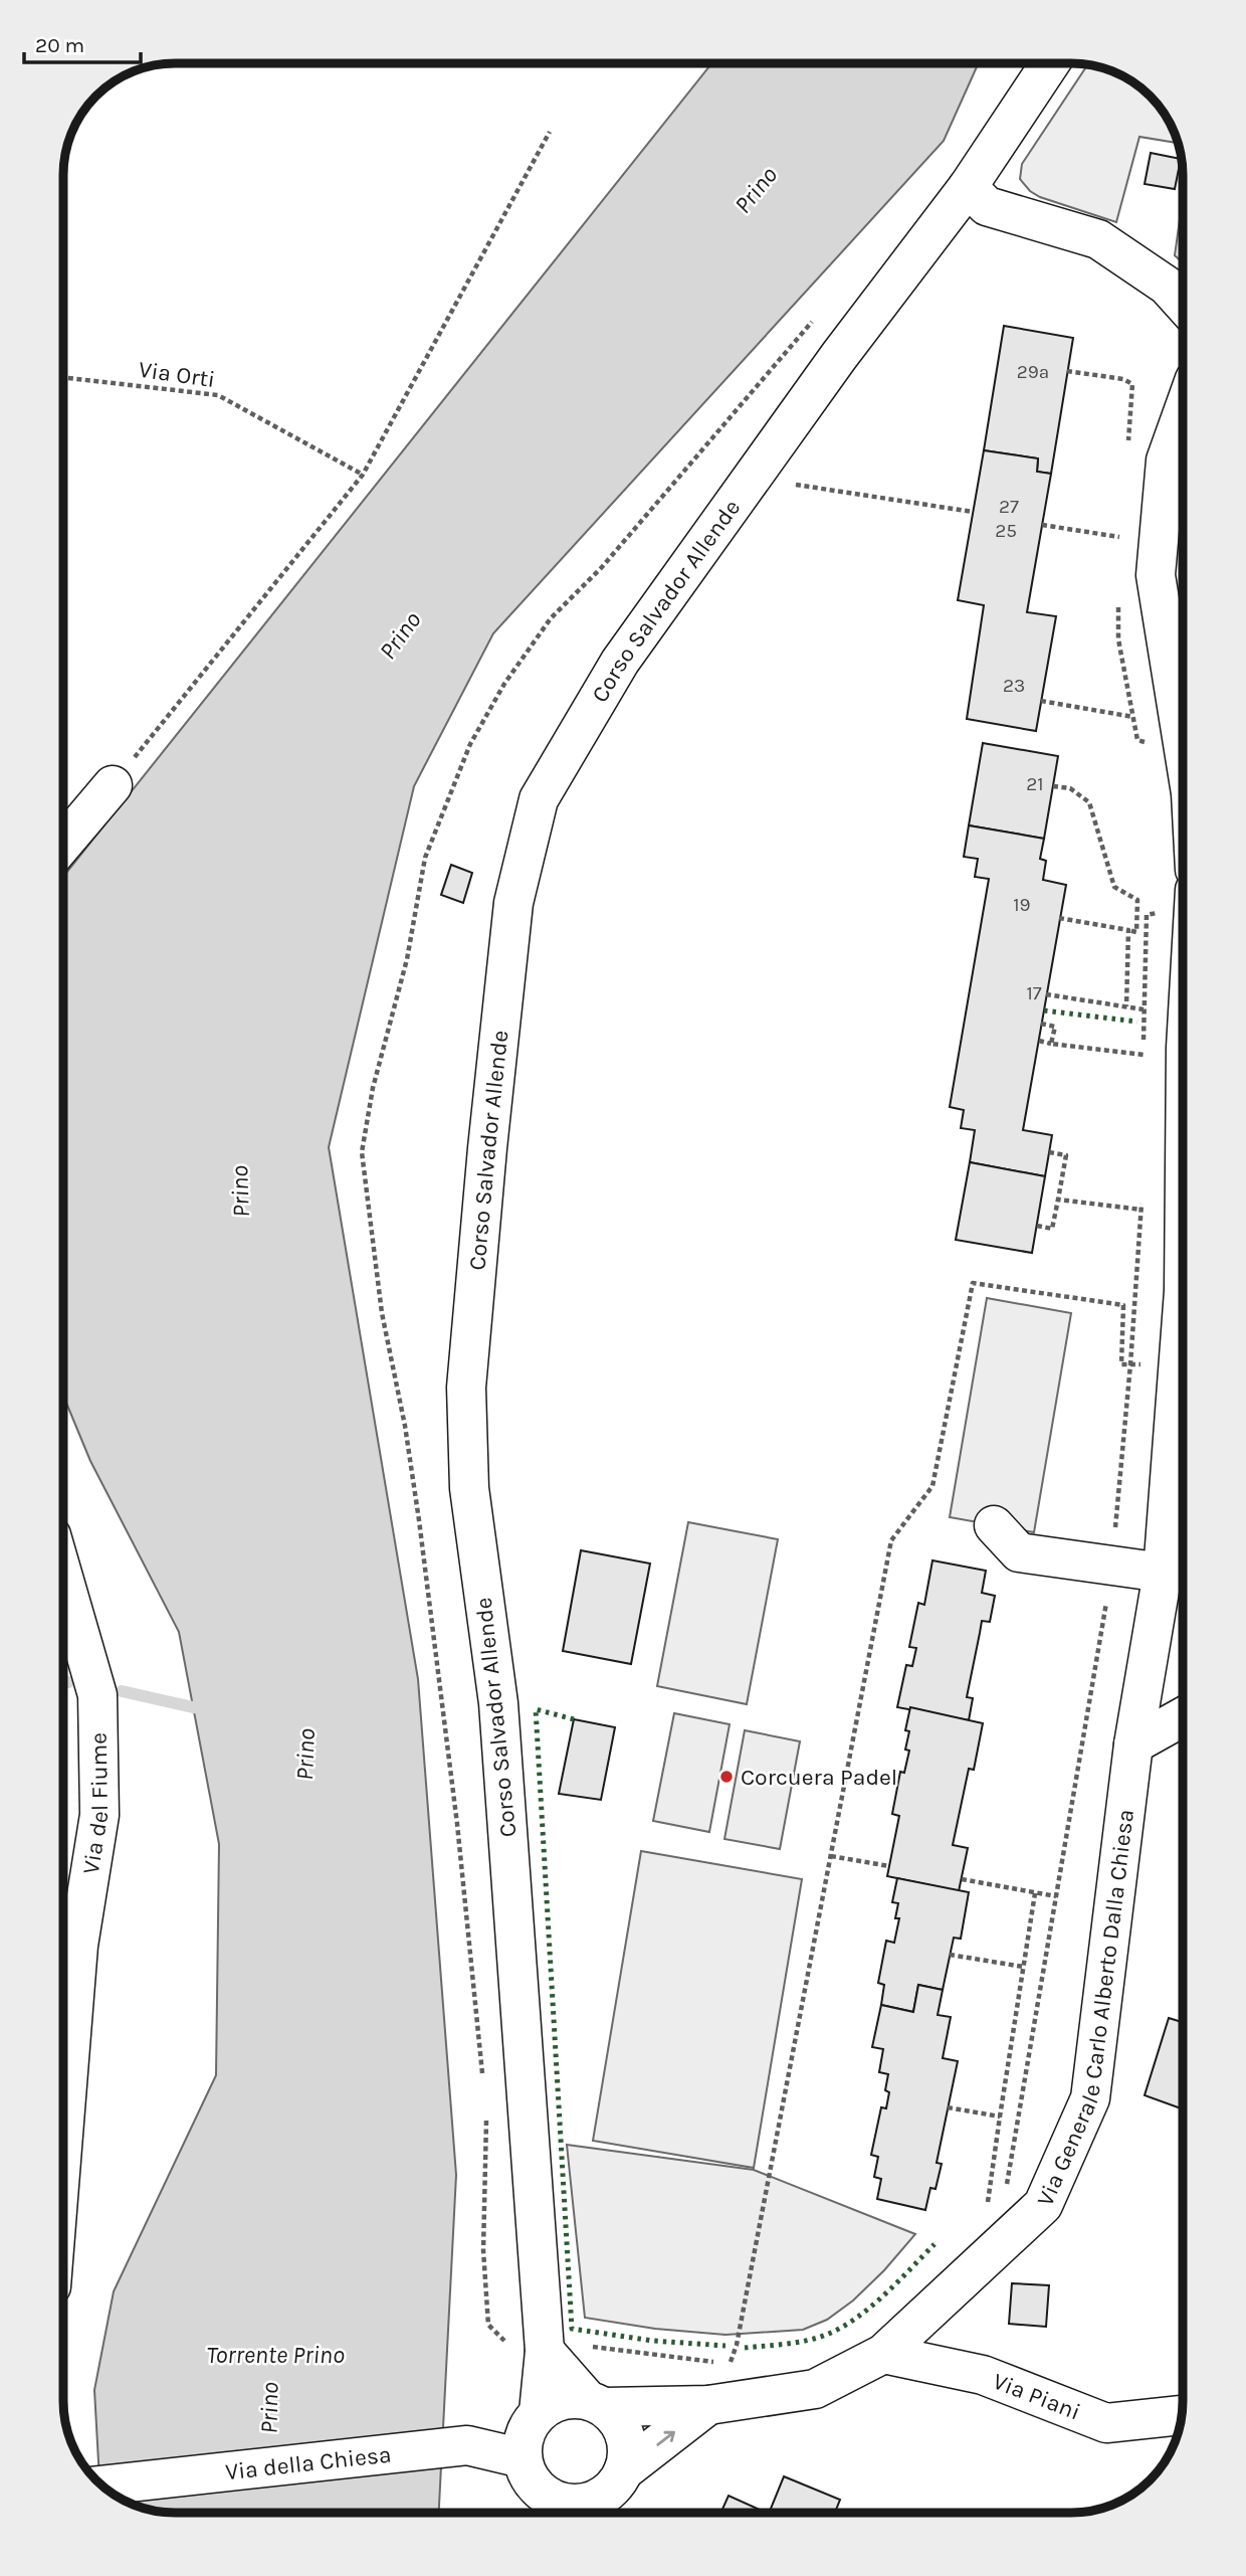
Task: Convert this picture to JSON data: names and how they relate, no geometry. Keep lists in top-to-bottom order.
{
  "streets": {
    "street": [
      "Corso Salvador Allende",
      "Via del Fiume",
      "Via Generale Carlo Alberto Dalla Chiesa",
      "Via Piani",
      "Via della Chiesa"
    ],
    "path": ["Via Orti"]
  },
  "crossings": [
    ["Corso Salvador Allende", "Via Generale Carlo Alberto Dalla Chiesa"],
    ["Corso Salvador Allende", "Via della Chiesa"],
    ["Via Generale Carlo Alberto Dalla Chiesa", "Via Piani"],
    ["Via Generale Carlo Alberto Dalla Chiesa", "Via della Chiesa"]
  ],
  "water": ["Prino", "Torrente Prino"],
  "places": ["Corcuera Padel"],
  "house_numbers": [
    "29a",
    "27",
    "25",
    "23",
    "21",
    "19",
    "17"
  ],
  "scale_bar": "20 m"
}
